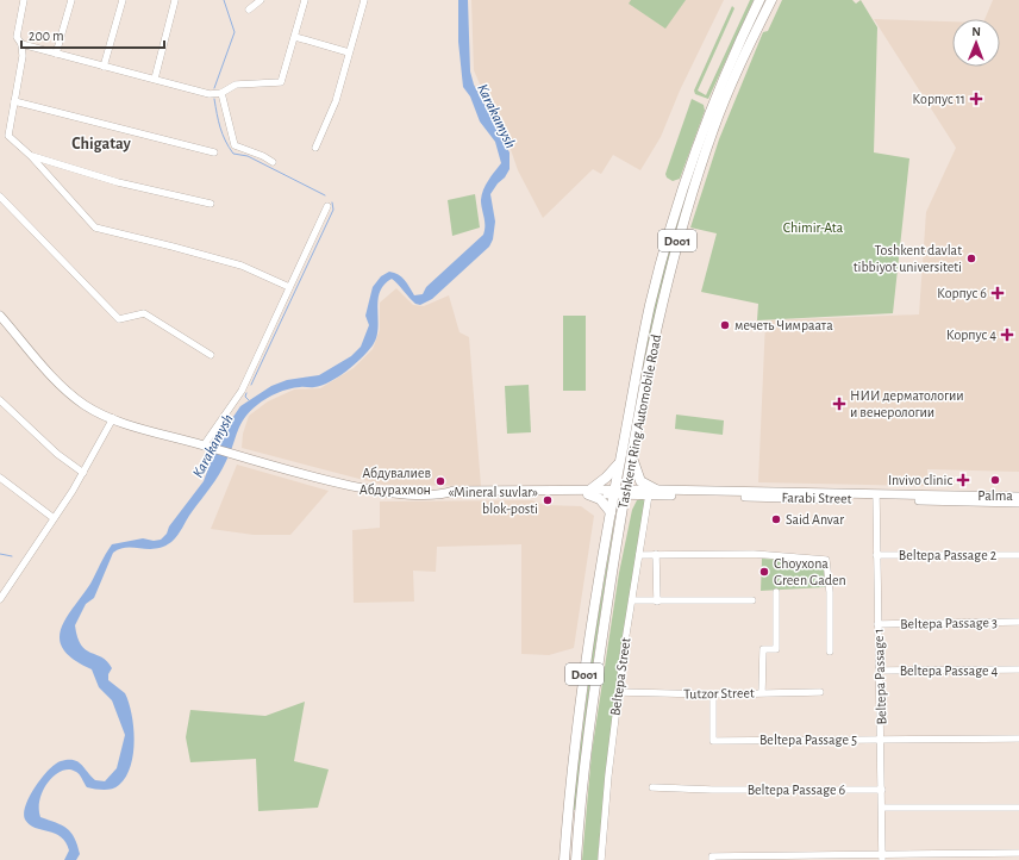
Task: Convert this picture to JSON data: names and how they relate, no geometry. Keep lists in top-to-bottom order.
{
  "streets": {
    "highway": ["D001", "Tashkent Ring Automobile Road"],
    "main road": ["Farabi Street"],
    "street": [
      "Beltepa Passage 2",
      "Beltepa Passage 3",
      "Beltepa Passage 4",
      "Beltepa Street",
      "Beltepa Passage 1",
      "Tutzor Street",
      "Beltepa Passage 5",
      "Beltepa Passage 6"
    ]
  },
  "crossings": [
    ["Tashkent Ring Automobile Road", "Farabi Street"],
    ["Farabi Street", "Beltepa Street"],
    ["Farabi Street", "Beltepa Passage 1"],
    ["Beltepa Passage 2", "Beltepa Passage 1"],
    ["Beltepa Passage 3", "Beltepa Passage 1"],
    ["Beltepa Passage 4", "Beltepa Passage 1"],
    ["Beltepa Street", "Tutzor Street"],
    ["Beltepa Passage 1", "Beltepa Passage 5"],
    ["Beltepa Passage 1", "Beltepa Passage 6"],
    ["Tutzor Street", "Beltepa Passage 5"]
  ],
  "districts": ["Chigatay"],
  "water": ["Karakamysh"],
  "parks": ["Chimir-Ata"],
  "places": {
    "health": [
      "Корпус 11",
      "Корпус 6",
      "Корпус 4",
      "НИИ дерматологии и венерологии",
      "Invivo clinic"
    ],
    "other": [
      "Toshkent davlat tibbiyot universiteti",
      "мечеть Чимраата",
      "Palma",
      "Абдувалиев Абдурахмон",
      "«Mineral suvlar» blok-posti",
      "Said Anvar",
      "Choyxona Green Gaden"
    ]
  },
  "scale_bar": "200 m",
  "north": "top"
}
